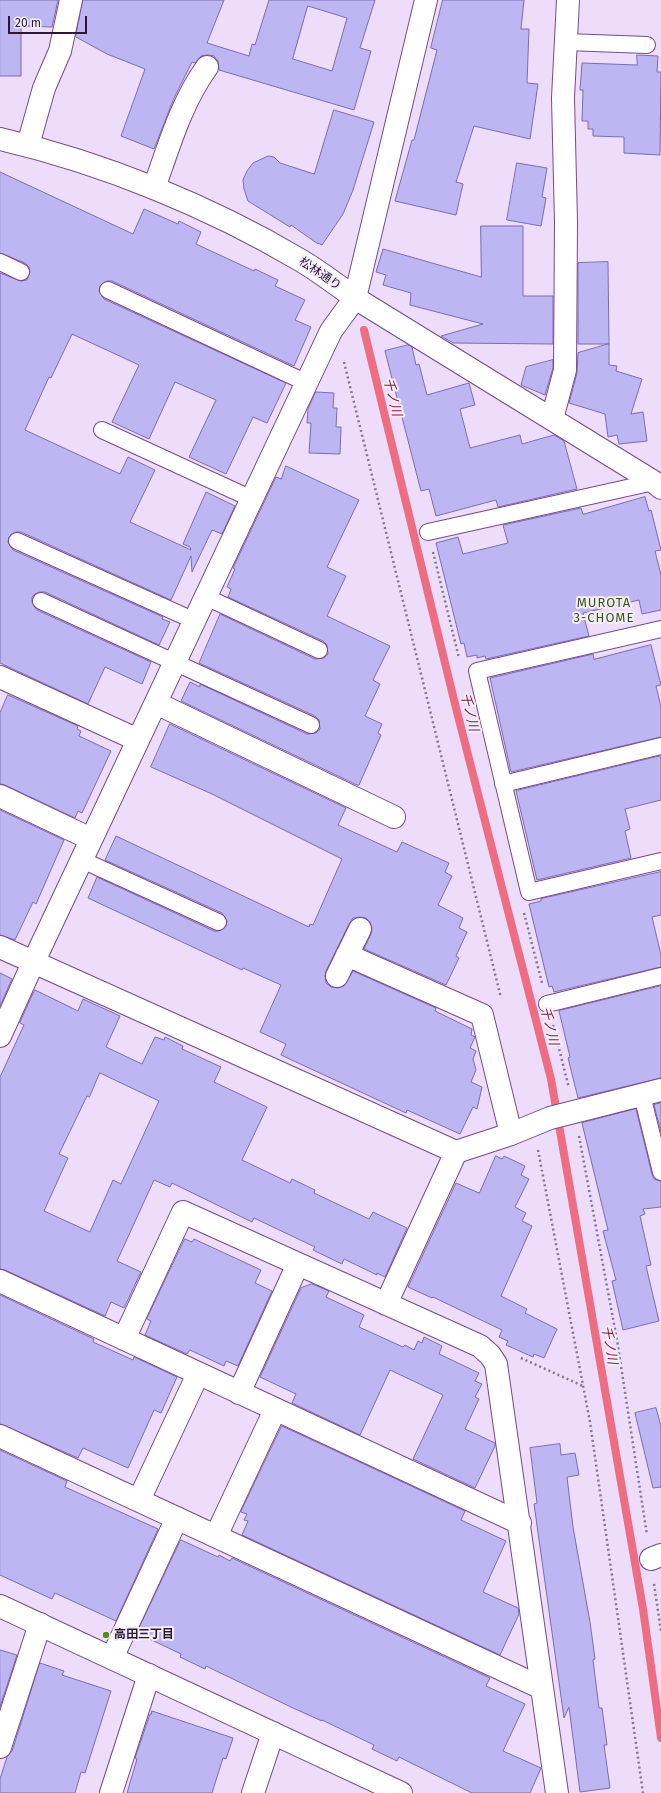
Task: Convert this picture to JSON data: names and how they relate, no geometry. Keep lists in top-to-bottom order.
{
  "streets": {
    "street": ["松林通り"]
  },
  "districts": ["MUROTA 3-CHOME"],
  "water": ["千ノ川"],
  "places": ["高田三丁目"],
  "scale_bar": "20 m"
}
